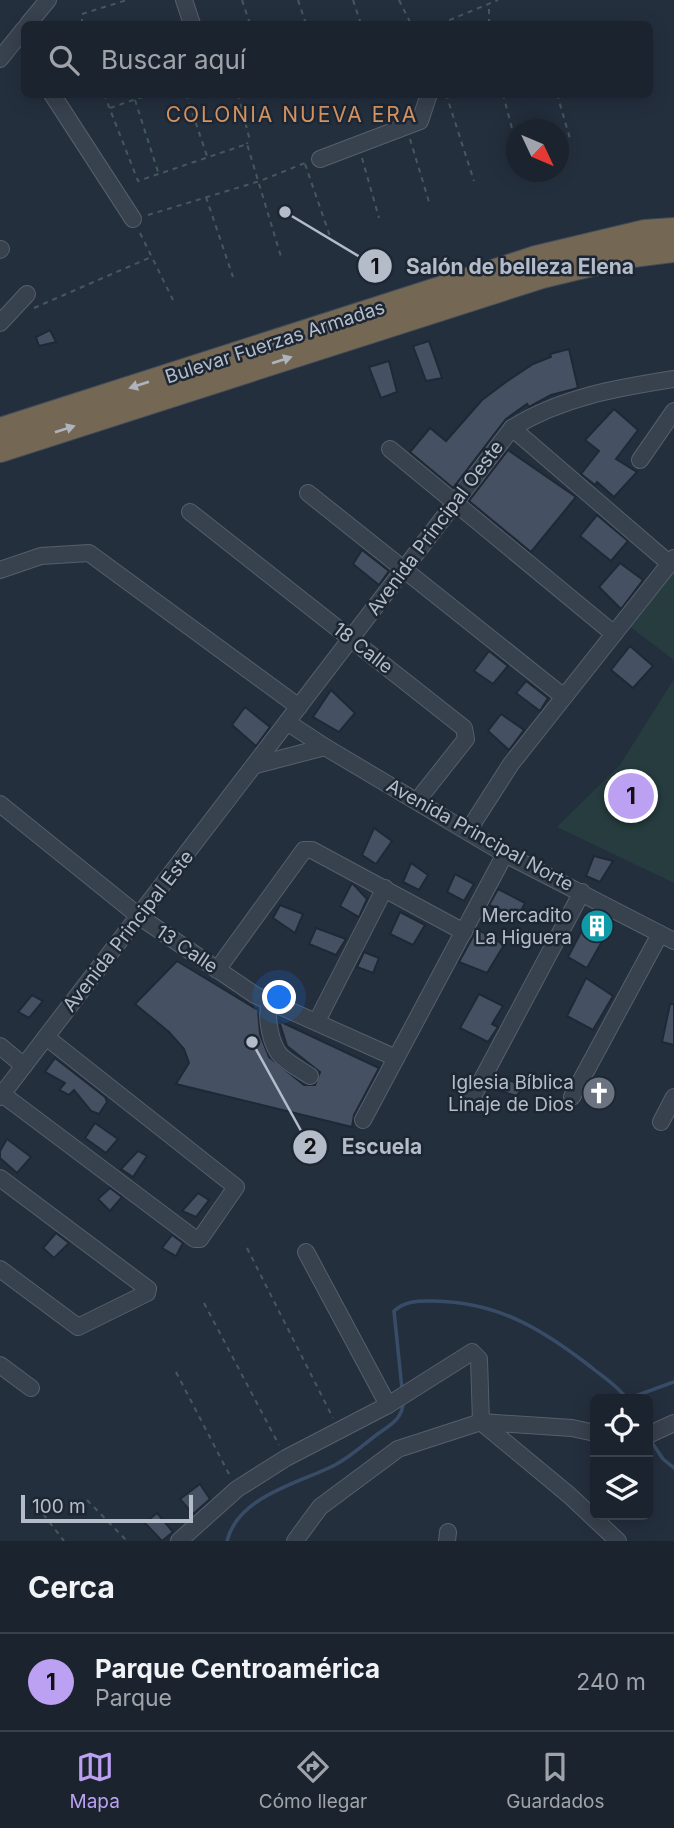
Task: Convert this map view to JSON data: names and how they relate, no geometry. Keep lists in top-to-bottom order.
{
  "streets": {
    "highway": ["Bulevar Fuerzas Armadas"],
    "street": [
      "Avenida Principal Oeste",
      "18 Calle",
      "Avenida Principal Norte",
      "Avenida Principal Este",
      "13 Calle"
    ]
  },
  "crossings": [
    ["Avenida Principal Oeste", "18 Calle"],
    ["Avenida Principal Oeste", "Avenida Principal Norte"],
    ["Avenida Principal Oeste", "Avenida Principal Este"],
    ["18 Calle", "Avenida Principal Norte"],
    ["Avenida Principal Este", "13 Calle"]
  ],
  "districts": ["COLONIA NUEVA ERA"],
  "places": {
    "other": ["Salón de belleza Elena", "Escuela"],
    "building": ["Mercadito La Higuera"],
    "church": ["Iglesia Bíblica Linaje de Dios"]
  },
  "scale_bar": "100 m",
  "north": "bottom right",
  "page": {
    "search": "Buscar aquí",
    "pins": "1",
    "scale": "100 m",
    "heading": "Cerca",
    "list": [
      {
        "mark": "1",
        "name": "Parque Centroamérica",
        "note": "Parque",
        "value": "240 m"
      }
    ],
    "nav": ["Mapa", "Cómo llegar", "Guardados"]
  }
}
